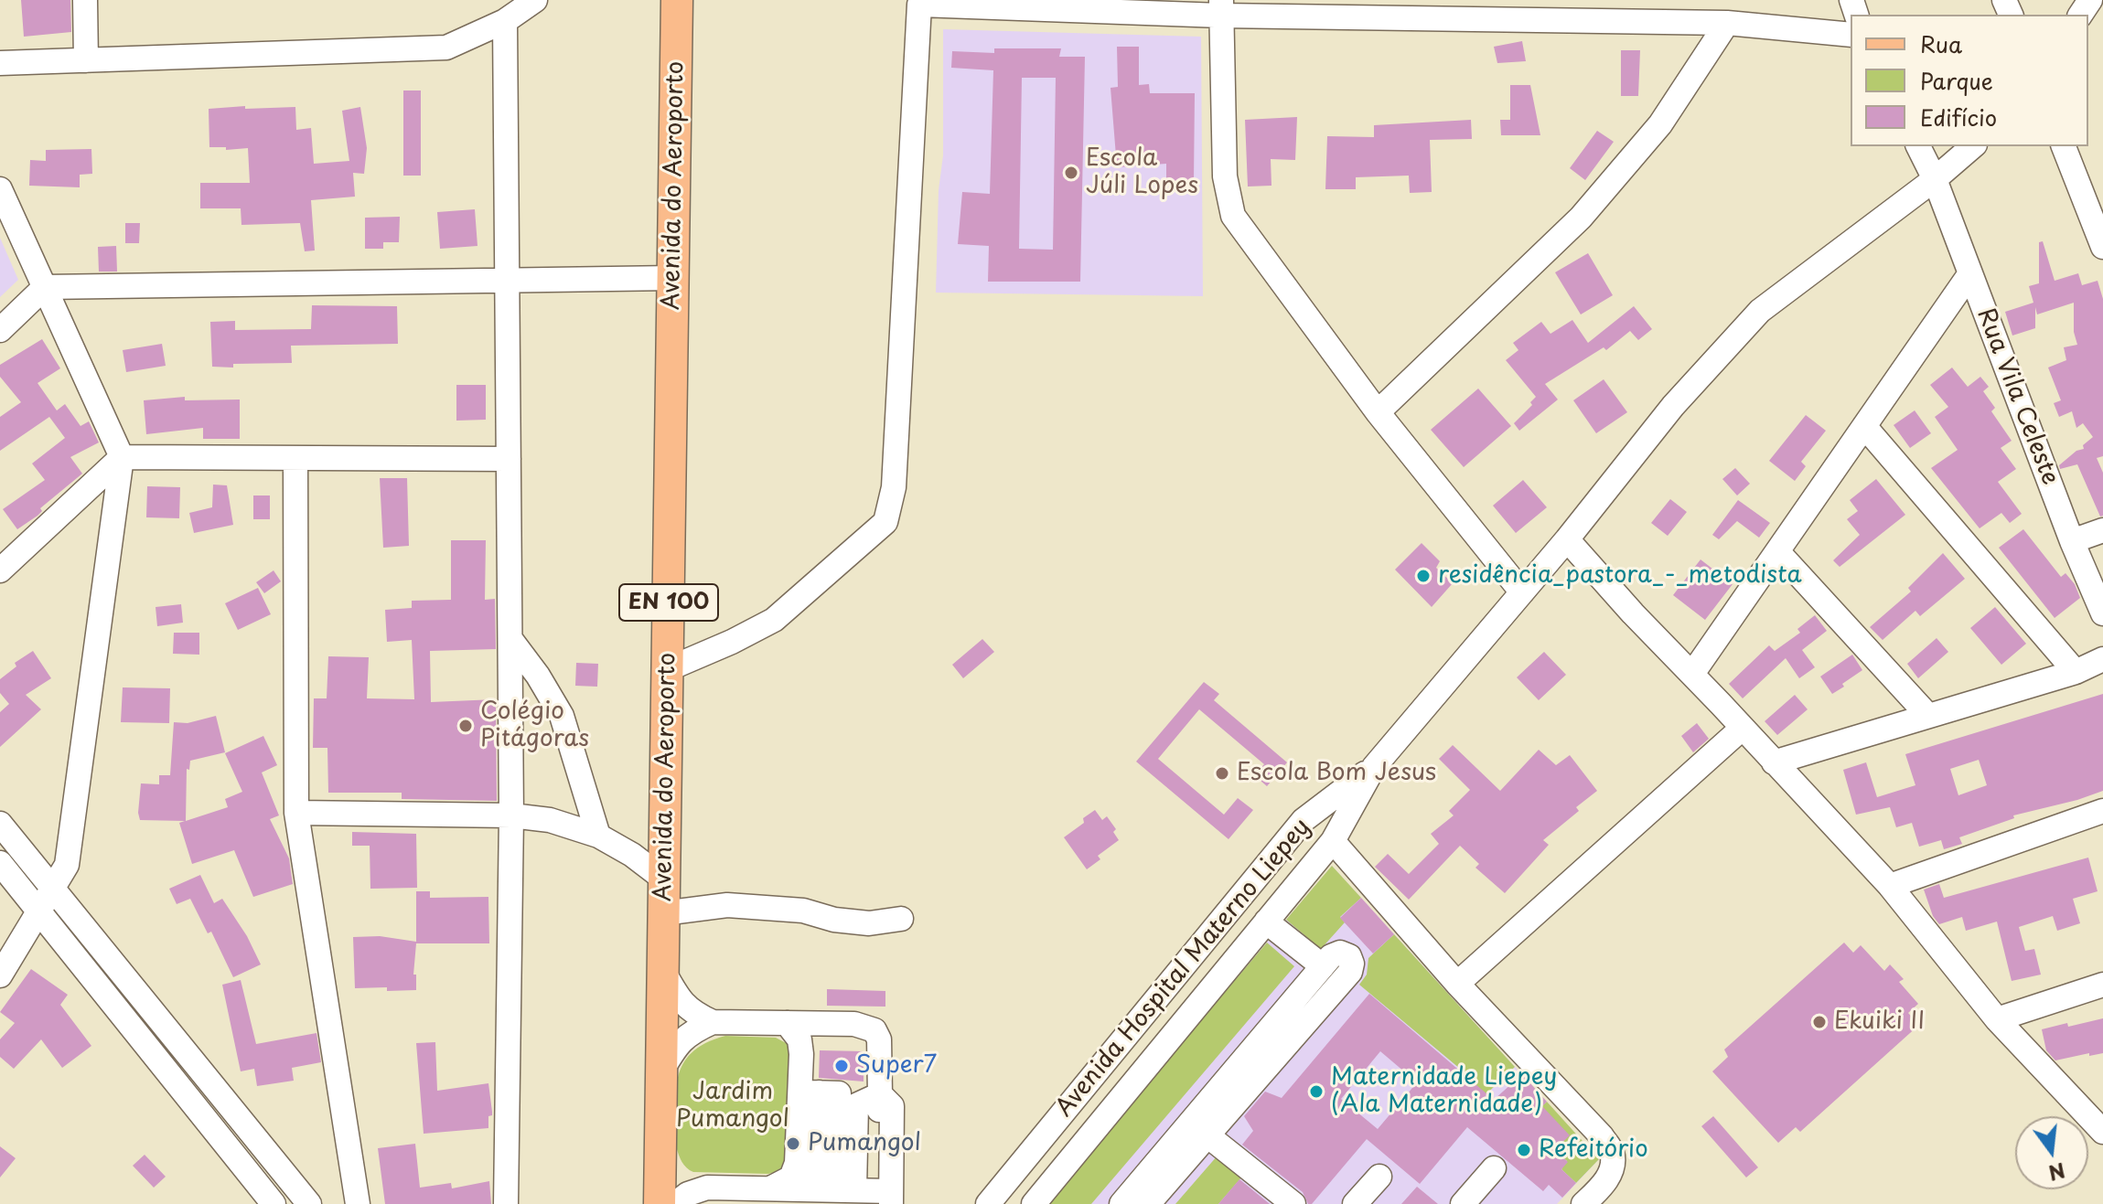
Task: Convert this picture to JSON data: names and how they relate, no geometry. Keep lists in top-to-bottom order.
{
  "streets": {
    "main road": ["Avenida do Aeroporto", "EN 100"],
    "street": ["Rua Vila Celeste", "Avenida Hospital Materno Liepey"]
  },
  "parks": ["Jardim Pumangol"],
  "places": [
    "Escola Júli Lopes",
    "residência_pastora_-_metodista",
    "Colégio Pitágoras",
    "Escola Bom Jesus",
    "Ekuiki II",
    "Super7",
    "Maternidade Liepey (Ala Maternidade)",
    "Pumangol",
    "Refeitório"
  ],
  "legend": ["Rua", "Parque", "Edifício"],
  "north": "bottom"
}
